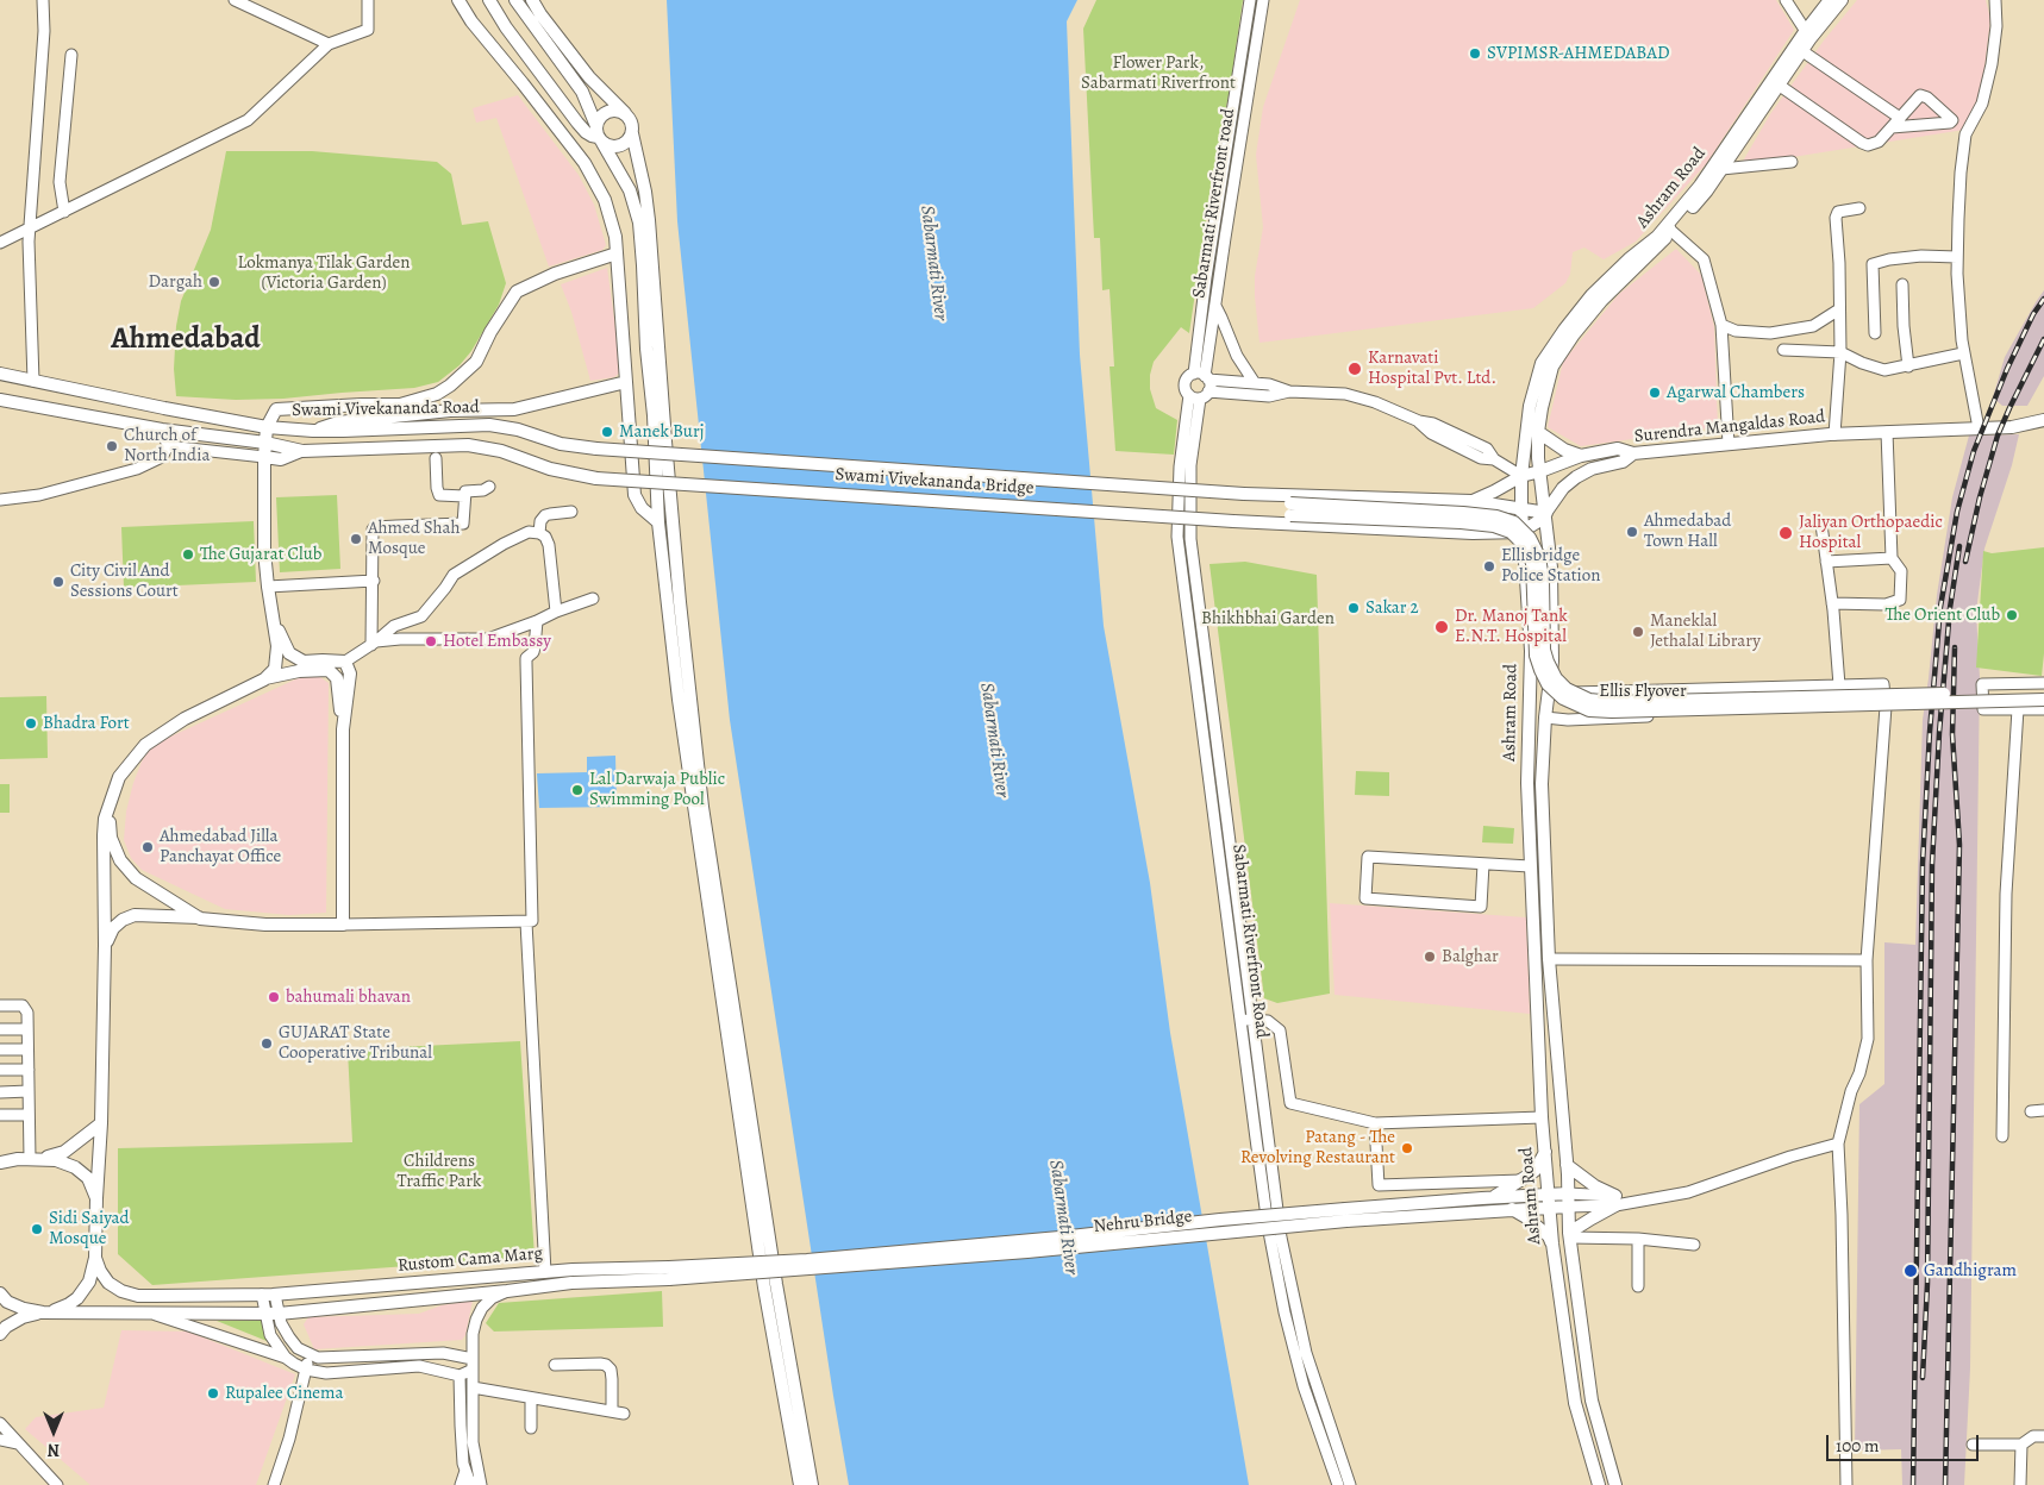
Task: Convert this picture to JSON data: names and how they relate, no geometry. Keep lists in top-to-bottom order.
{
  "streets": {
    "main road": [
      "Ashram Road",
      "Swami Vivekananda Road",
      "Surendra Mangaldas Road",
      "Swami Vivekananda Bridge",
      "Ellis Flyover",
      "Nehru Bridge",
      "Rustom Cama Marg"
    ],
    "street": ["Sabarmati Riverfront road", "Sabarmati Riverfront Road"]
  },
  "crossings": [
    ["Ashram Road", "Surendra Mangaldas Road"],
    ["Ashram Road", "Nehru Bridge"],
    ["Swami Vivekananda Road", "Swami Vivekananda Bridge"],
    ["Swami Vivekananda Bridge", "Ellis Flyover"],
    ["Nehru Bridge", "Rustom Cama Marg"]
  ],
  "districts": ["Ahmedabad"],
  "water": ["Sabarmati River"],
  "parks": [
    "Flower Park, Sabarmati Riverfront",
    "Lokmanya Tilak Garden (Victoria Garden)",
    "Bhikhbhai Garden",
    "Childrens Traffic Park"
  ],
  "places": [
    "SVPIMSR-AHMEDABAD",
    "Dargah",
    "Karnavati Hospital Pvt. Ltd.",
    "Agarwal Chambers",
    "Manek Burj",
    "Church of North India",
    "Ahmedabad Town Hall",
    "Jaliyan Orthopaedic Hospital",
    "Ahmed Shah Mosque",
    "The Gujarat Club",
    "Ellisbridge Police Station",
    "City Civil And Sessions Court",
    "Sakar 2",
    "The Orient Club",
    "Dr. Manoj Tank E.N.T. Hospital",
    "Maneklal Jethalal Library",
    "Hotel Embassy",
    "Bhadra Fort",
    "Lal Darwaja Public Swimming Pool",
    "Ahmedabad Jilla Panchayat Office",
    "Balghar",
    "bahumali bhavan",
    "GUJARAT State Cooperative Tribunal",
    "Patang - The Revolving Restaurant",
    "Sidi Saiyad Mosque",
    "Gandhigram",
    "Rupalee Cinema"
  ],
  "scale_bar": "100 m",
  "north": "bottom"
}
